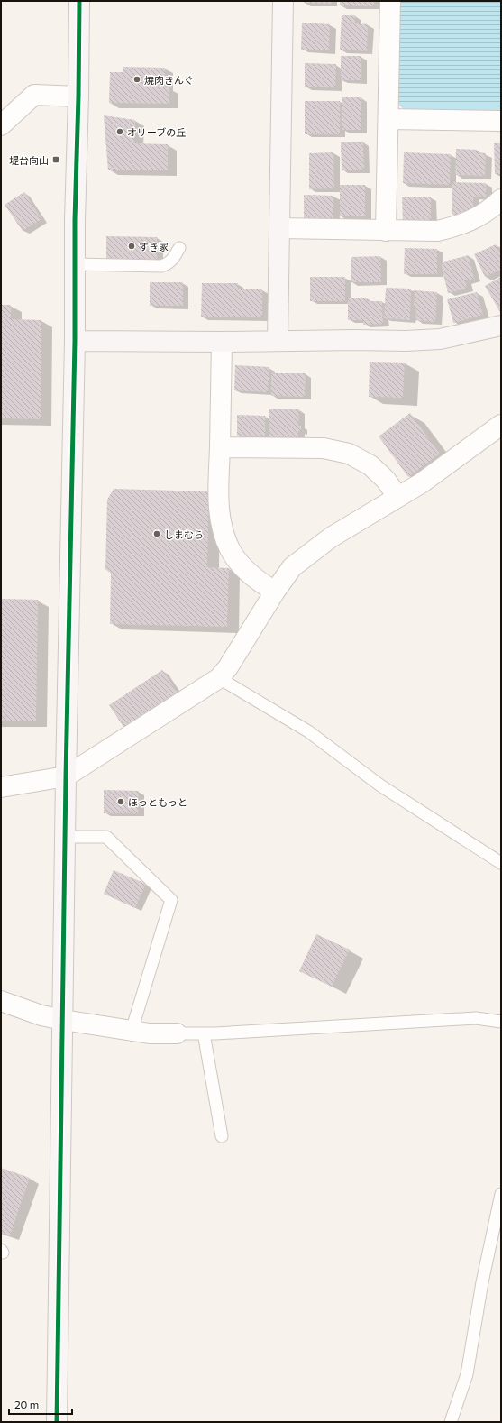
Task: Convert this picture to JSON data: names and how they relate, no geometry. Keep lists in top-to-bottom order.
{
  "places": {
    "other": [
      "焼肉きんぐ",
      "オリーブの丘",
      "すき家",
      "しまむら",
      "ほっともっと"
    ],
    "transit": ["堤台向山"]
  },
  "scale_bar": "20 m"
}
